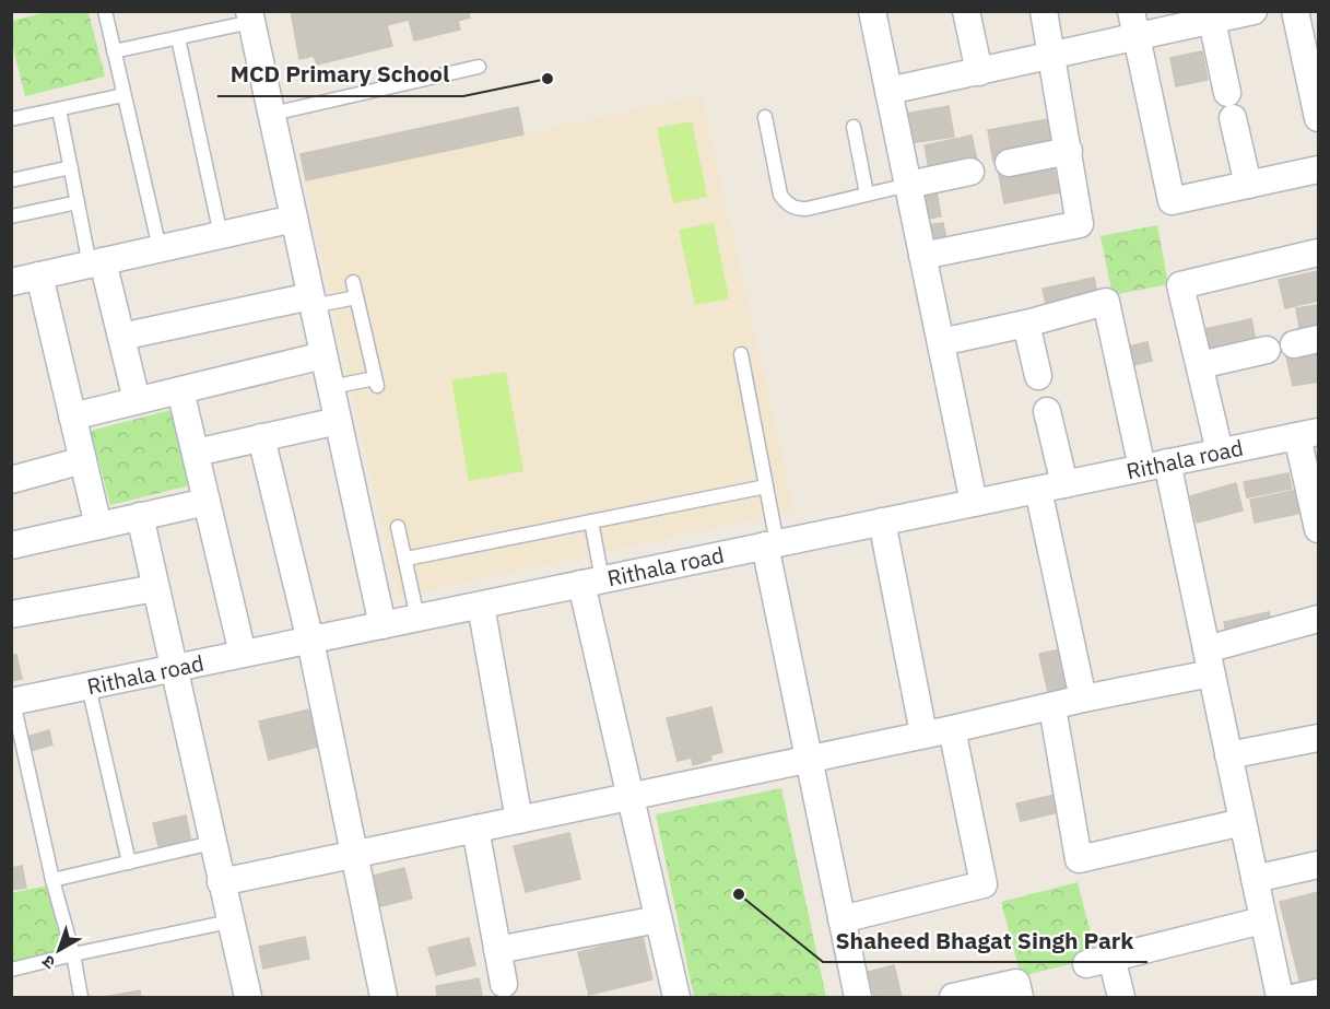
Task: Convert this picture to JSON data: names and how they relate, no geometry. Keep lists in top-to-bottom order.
{
  "streets": {
    "street": ["Rithala road"]
  },
  "places": ["MCD Primary School", "Shaheed Bhagat Singh Park"],
  "north": "bottom left"
}
